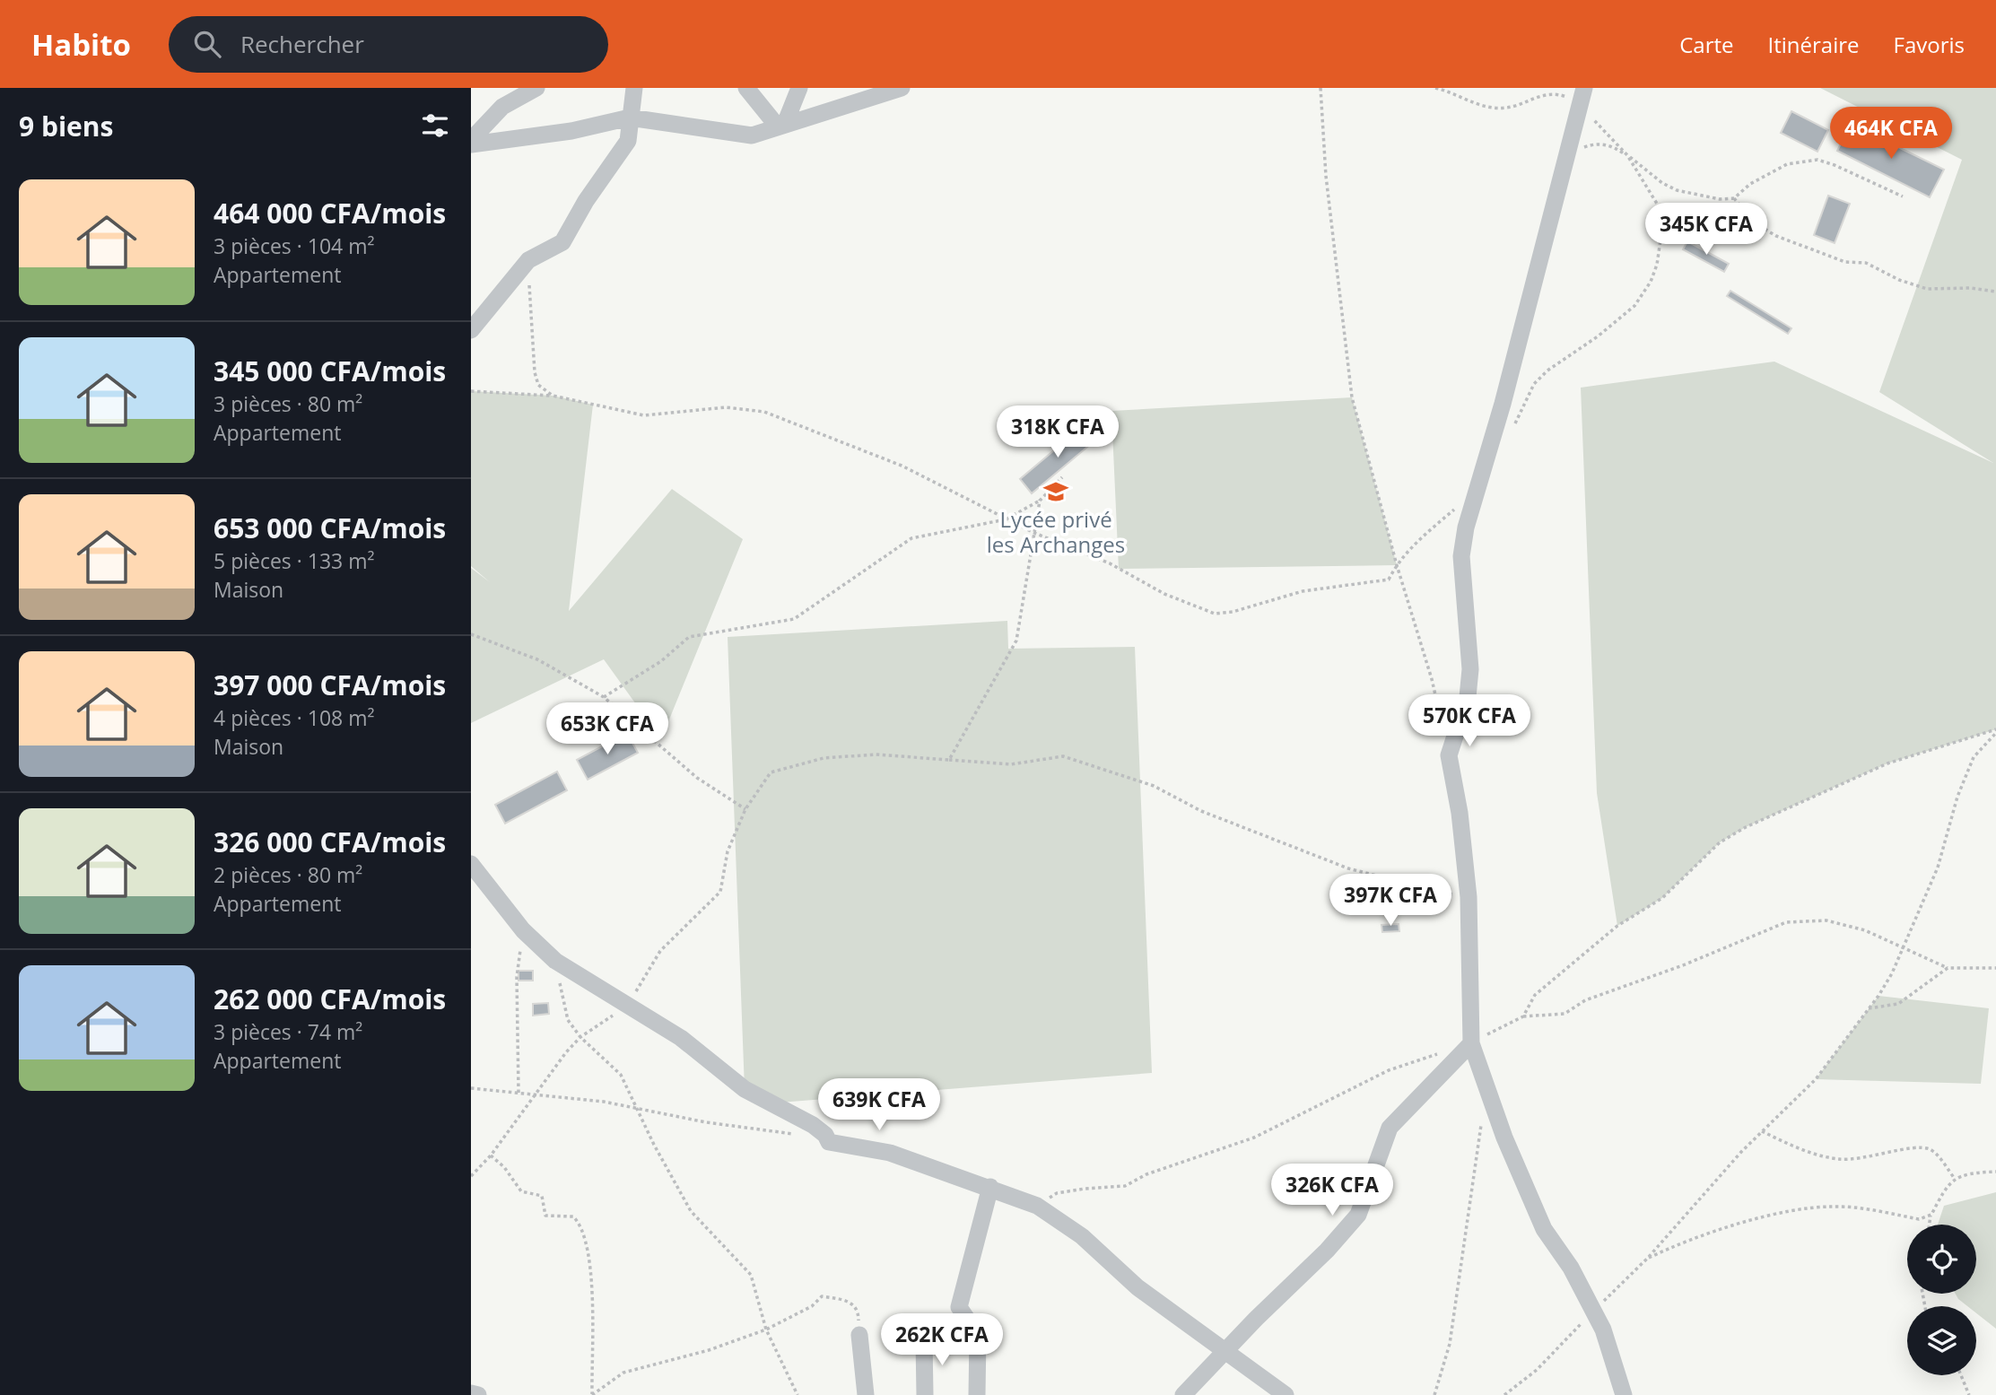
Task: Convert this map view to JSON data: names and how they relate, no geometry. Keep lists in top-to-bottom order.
{
  "places": {
    "school or university": ["Lycée privé les Archanges"]
  },
  "page": {
    "header": "Habito",
    "search": "Rechercher",
    "nav": ["Carte", "Itinéraire", "Favoris"],
    "heading": "9 biens",
    "price": [
      "464K CFA",
      "345K CFA",
      "318K CFA",
      "570K CFA",
      "653K CFA",
      "397K CFA",
      "639K CFA",
      "326K CFA",
      "262K CFA"
    ],
    "list": [
      {
        "name": "464 000 CFA/mois",
        "note": "3 pièces · 104 m² · Appartement"
      },
      {
        "name": "345 000 CFA/mois",
        "note": "3 pièces · 80 m² · Appartement"
      },
      {
        "name": "653 000 CFA/mois",
        "note": "5 pièces · 133 m² · Maison"
      },
      {
        "name": "397 000 CFA/mois",
        "note": "4 pièces · 108 m² · Maison"
      },
      {
        "name": "326 000 CFA/mois",
        "note": "2 pièces · 80 m² · Appartement"
      },
      {
        "name": "262 000 CFA/mois",
        "note": "3 pièces · 74 m² · Appartement"
      }
    ]
  }
}
